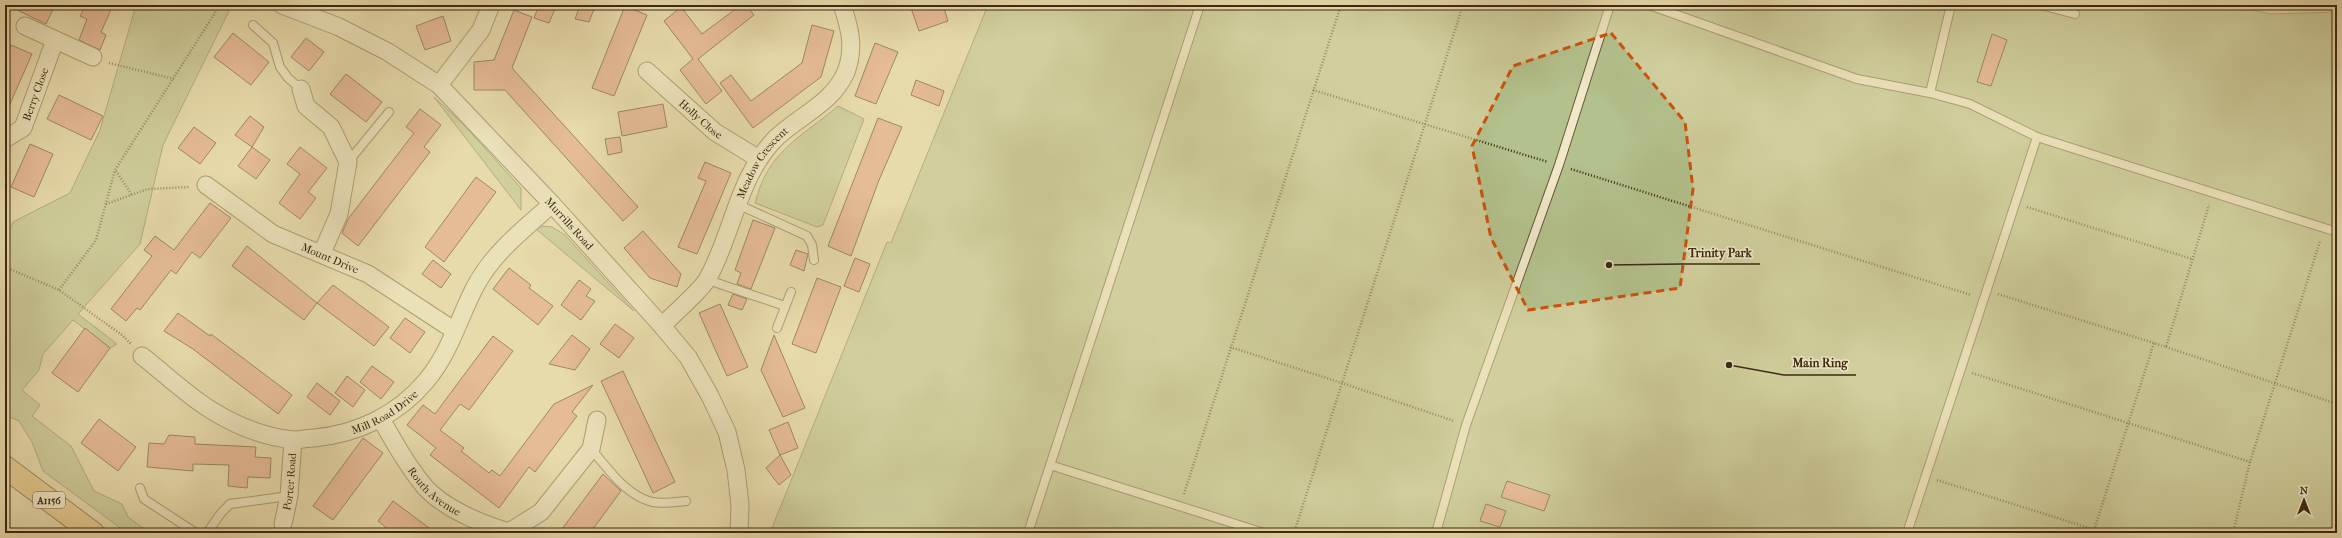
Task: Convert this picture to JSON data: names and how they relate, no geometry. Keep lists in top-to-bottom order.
{
  "streets": {
    "main road": ["A1156"],
    "street": [
      "Berry Close",
      "Holly Close",
      "Meadow Crescent",
      "Murrills Road",
      "Mount Drive",
      "Mill Road Drive",
      "Porter Road",
      "Routh Avenue"
    ]
  },
  "crossings": [
    ["Holly Close", "Meadow Crescent"],
    ["Meadow Crescent", "Murrills Road"],
    ["Murrills Road", "Mill Road Drive"],
    ["Mount Drive", "Mill Road Drive"],
    ["Mill Road Drive", "Porter Road"],
    ["Mill Road Drive", "Routh Avenue"]
  ],
  "places": ["Trinity Park", "Main Ring"],
  "north": "top"
}
